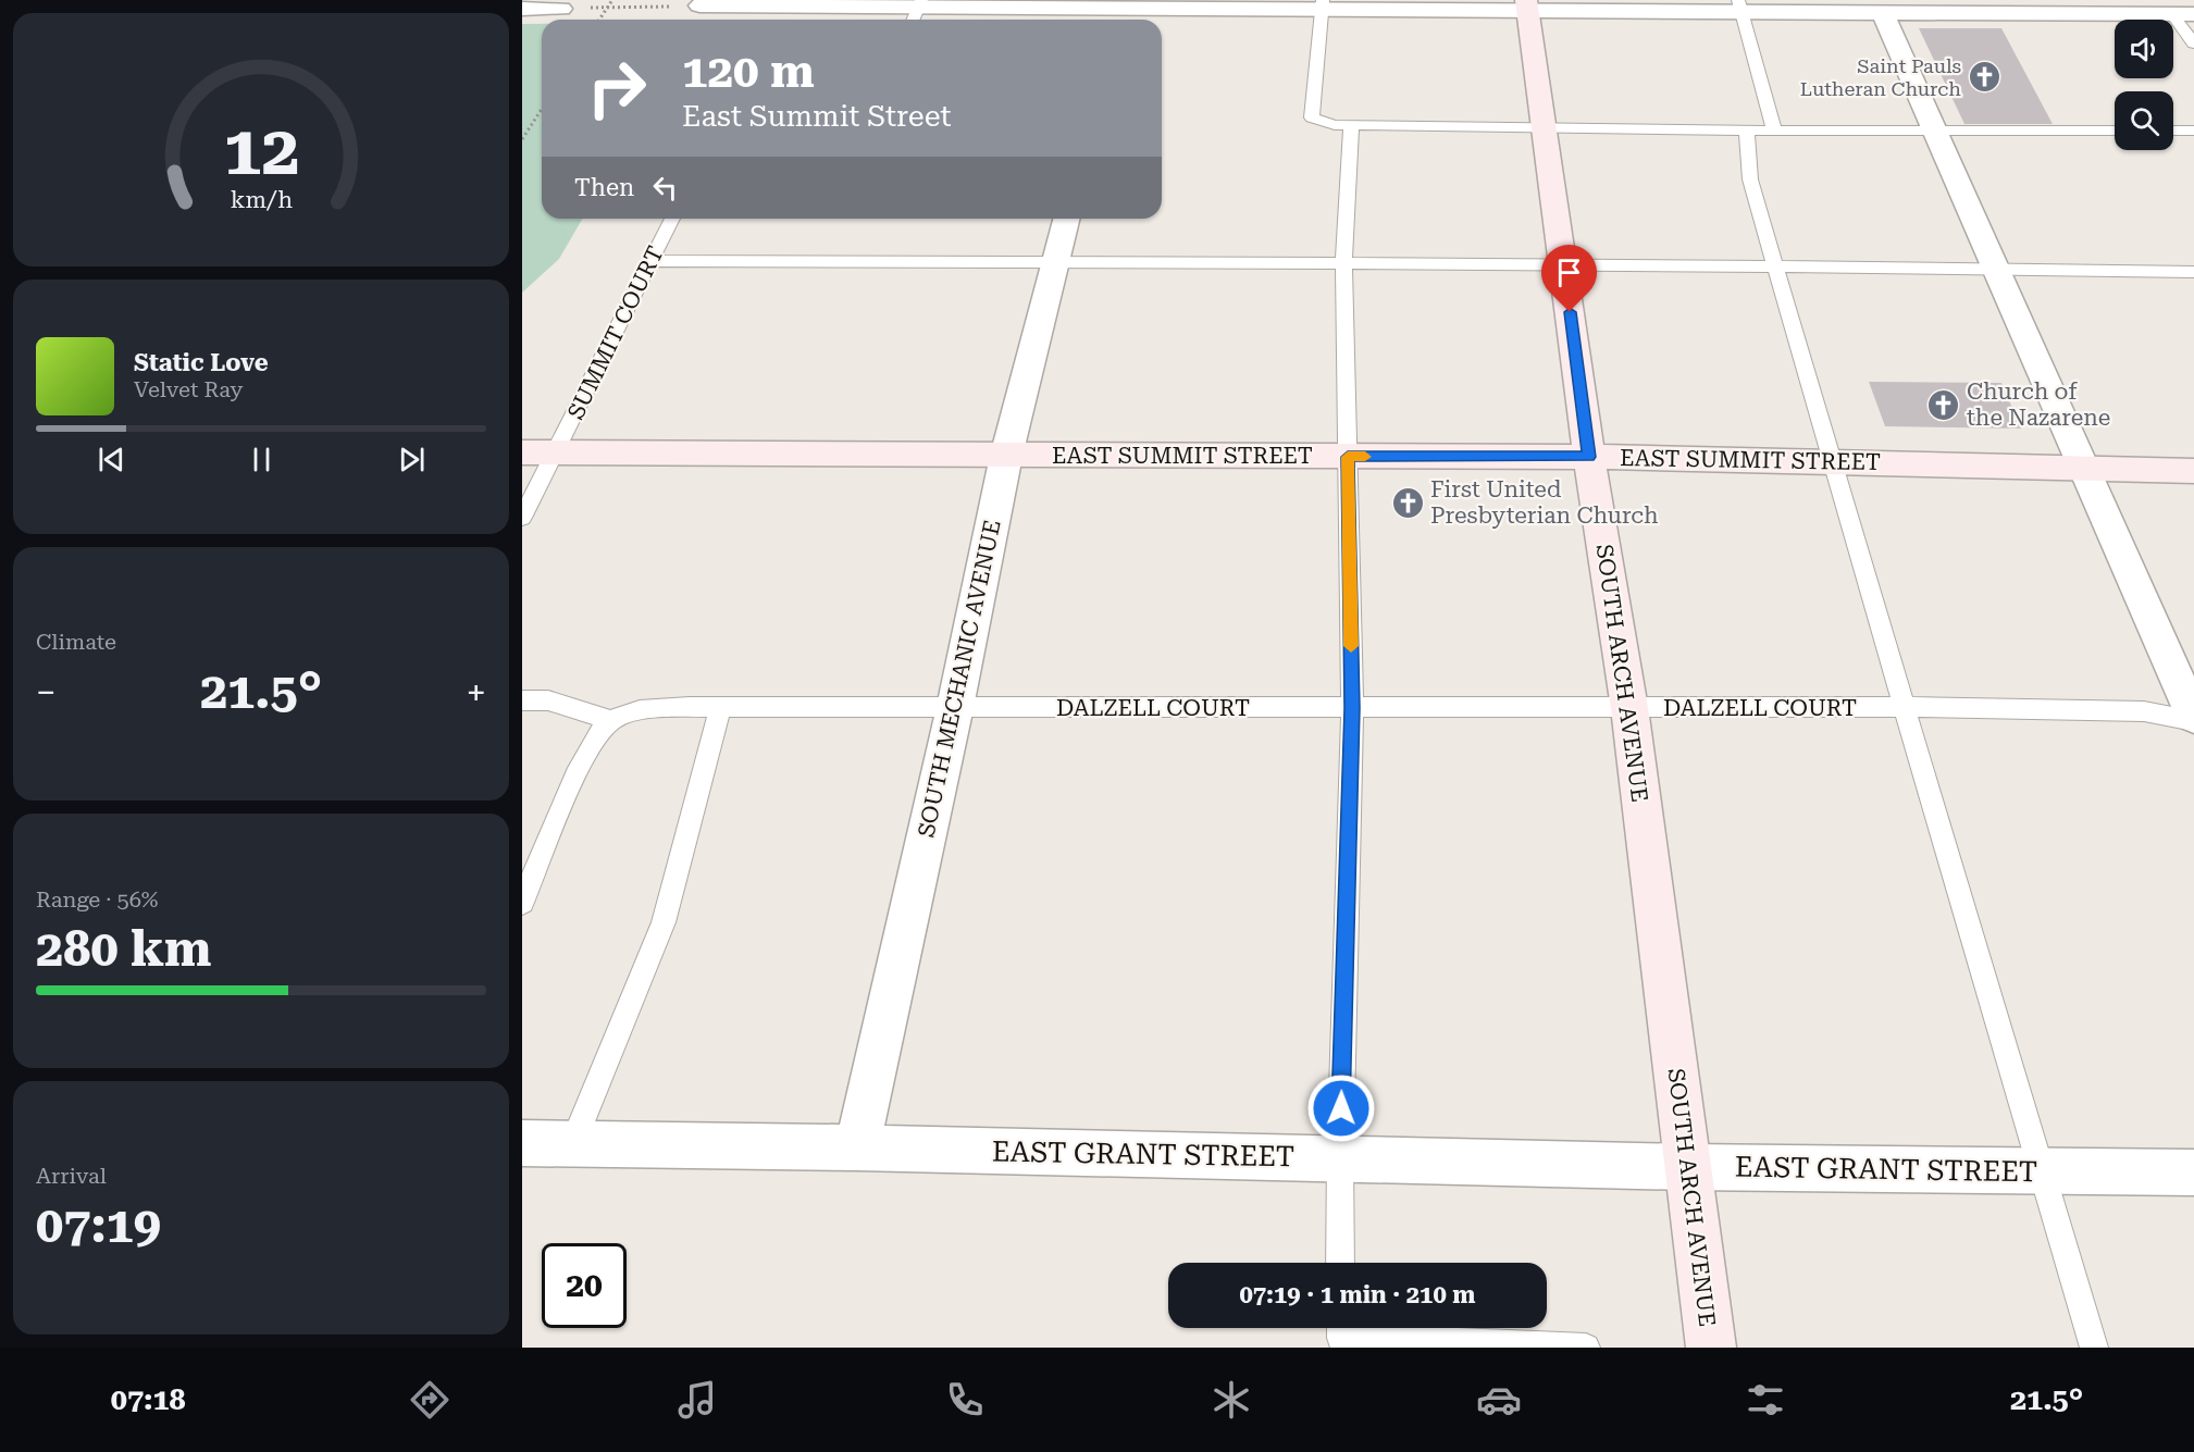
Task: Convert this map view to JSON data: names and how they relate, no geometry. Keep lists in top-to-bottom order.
{
  "streets": {
    "street": [
      "EAST SUMMIT STREET",
      "SOUTH ARCH AVENUE",
      "SOUTH MECHANIC AVENUE",
      "EAST GRANT STREET"
    ],
    "lane": ["SUMMIT COURT", "DALZELL COURT"]
  },
  "crossings": [
    ["SUMMIT COURT", "EAST SUMMIT STREET"],
    ["EAST SUMMIT STREET", "SOUTH ARCH AVENUE"],
    ["EAST SUMMIT STREET", "SOUTH MECHANIC AVENUE"],
    ["SOUTH ARCH AVENUE", "DALZELL COURT"],
    ["SOUTH ARCH AVENUE", "EAST GRANT STREET"],
    ["SOUTH MECHANIC AVENUE", "DALZELL COURT"],
    ["SOUTH MECHANIC AVENUE", "EAST GRANT STREET"]
  ],
  "places": {
    "church": ["Saint Pauls Lutheran Church", "Church of the Nazarene", "First United Presbyterian Church"]
  },
  "page": {
    "turn": ["120 m", "East Summit Street"],
    "then": "Then",
    "song": ["Static Love", "Velvet Ray"],
    "tile": [
      "Climate",
      ["Range · 56%", "280 km"],
      ["Arrival", "07:19"]
    ],
    "heat": ["−", "21.5°", "+"],
    "limit": "20",
    "trip": "07:19 · 1 min · 210 m",
    "tabs": ["07:18", "21.5°"],
    "gauge": ["12", "km/h"]
  }
}
